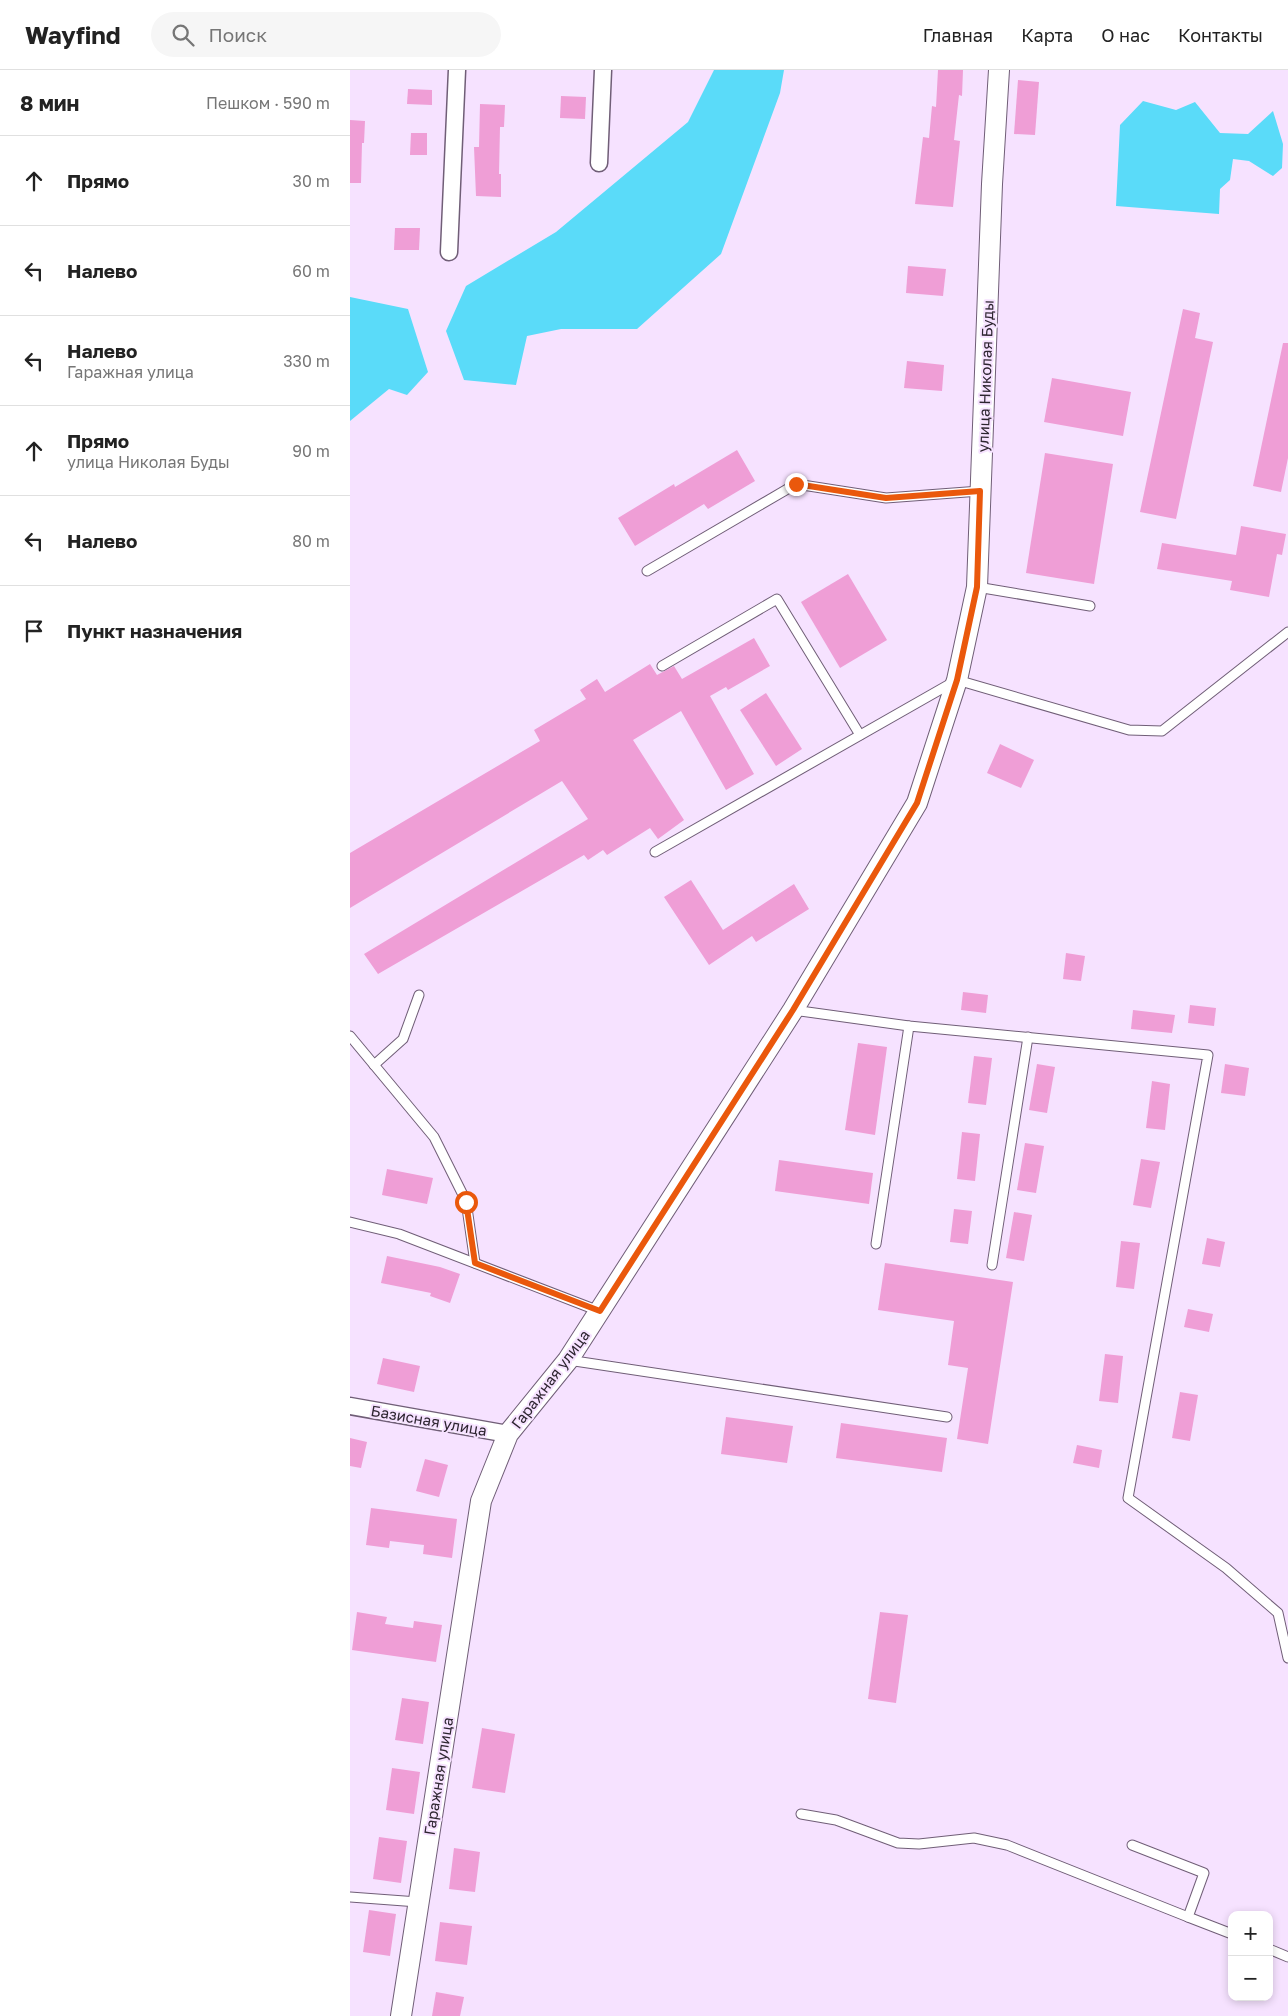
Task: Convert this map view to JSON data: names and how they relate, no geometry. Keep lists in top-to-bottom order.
{
  "streets": {
    "street": ["улица Николая Буды", "Гаражная улица", "Базисная улица"]
  },
  "crossings": [
    ["улица Николая Буды", "Гаражная улица"],
    ["Гаражная улица", "Базисная улица"]
  ],
  "page": {
    "header": "Wayfind",
    "search": "Поиск",
    "nav": [
      "Главная",
      "Карта",
      "О нас",
      "Контакты"
    ],
    "heading": ["8 мин", "Пешком · 590 m"],
    "list": [
      ["Прямо", "30 m"],
      ["Налево", "60 m"],
      ["Налево", "Гаражная улица", "330 m"],
      ["Прямо", "улица Николая Буды", "90 m"],
      ["Налево", "80 m"],
      "Пункт назначения"
    ],
    "map_buttons": ["+", "−"]
  }
}
